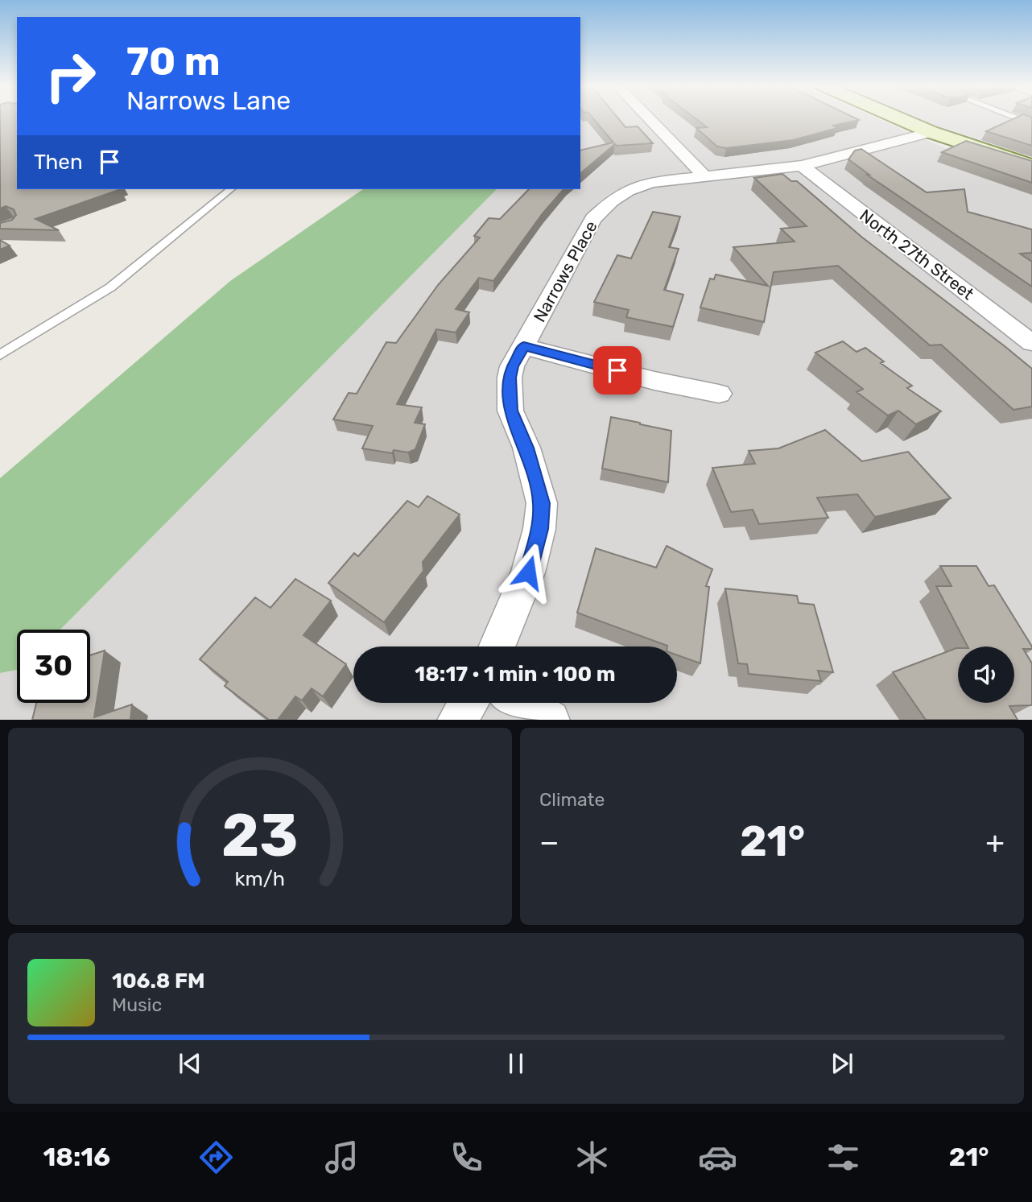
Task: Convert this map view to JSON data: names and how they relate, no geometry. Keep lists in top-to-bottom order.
{
  "streets": {
    "street": ["North 27th Street", "Narrows Place"]
  },
  "crossings": [
    ["North 27th Street", "Narrows Place"]
  ],
  "page": {
    "turn": ["70 m", "Narrows Lane"],
    "then": "Then",
    "limit": "30",
    "trip": "18:17 · 1 min · 100 m",
    "tile": "Climate",
    "heat": ["−", "21°", "+"],
    "song": ["106.8 FM", "Music"],
    "tabs": ["18:16", "21°"],
    "gauge": ["23", "km/h"]
  }
}
